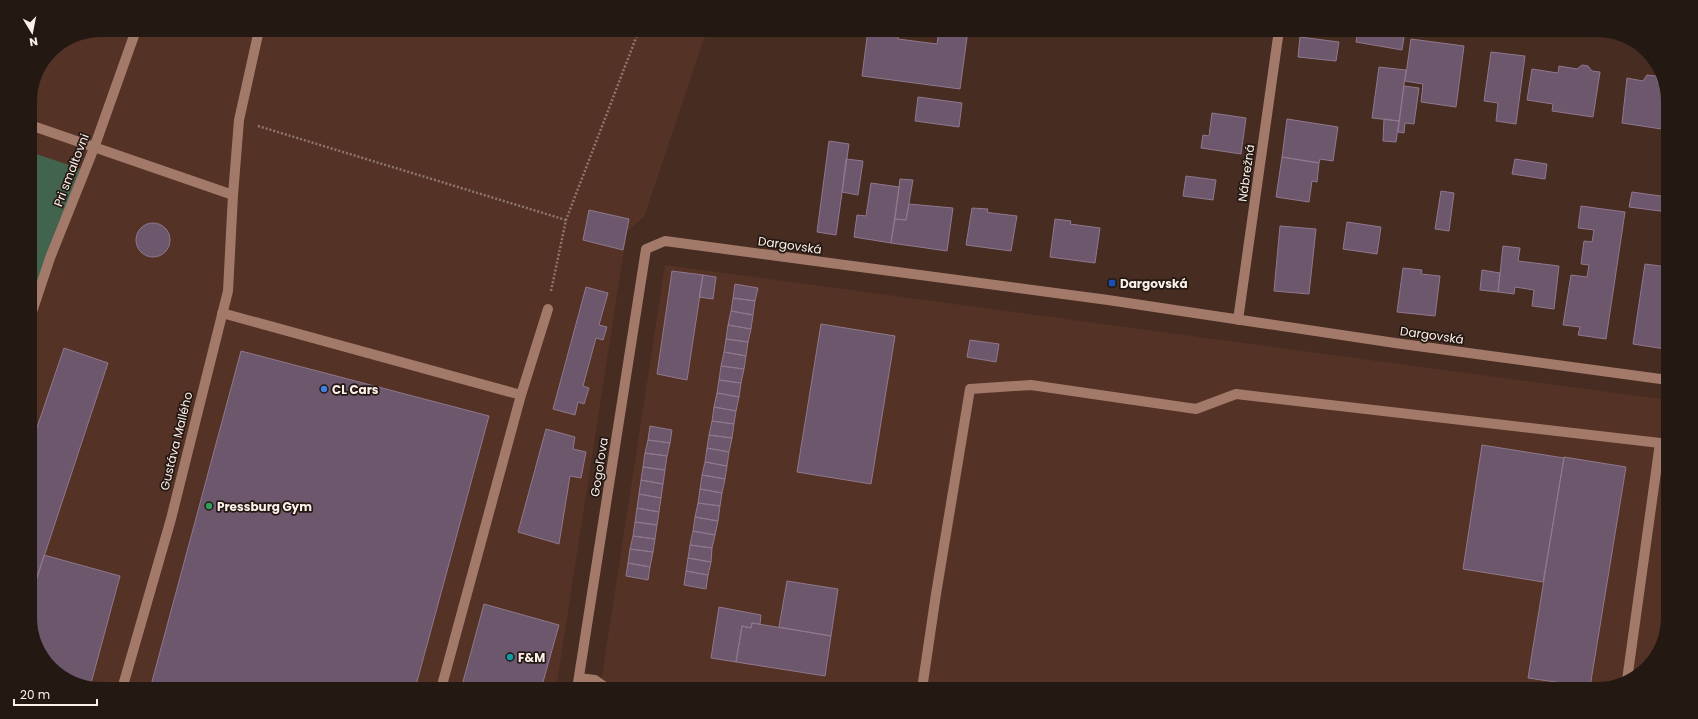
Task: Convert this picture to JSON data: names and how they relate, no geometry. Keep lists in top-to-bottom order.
{
  "streets": {
    "street": [
      "Pri smaltovni",
      "Nábrežná",
      "Dargovská",
      "Gustáva Mallého",
      "Gogoľova"
    ]
  },
  "crossings": [
    ["Nábrežná", "Dargovská"],
    ["Dargovská", "Gogoľova"]
  ],
  "places": {
    "transit": ["Dargovská"],
    "other": ["CL Cars", "Pressburg Gym", "F&M"]
  },
  "scale_bar": "20 m",
  "north": "bottom"
}
